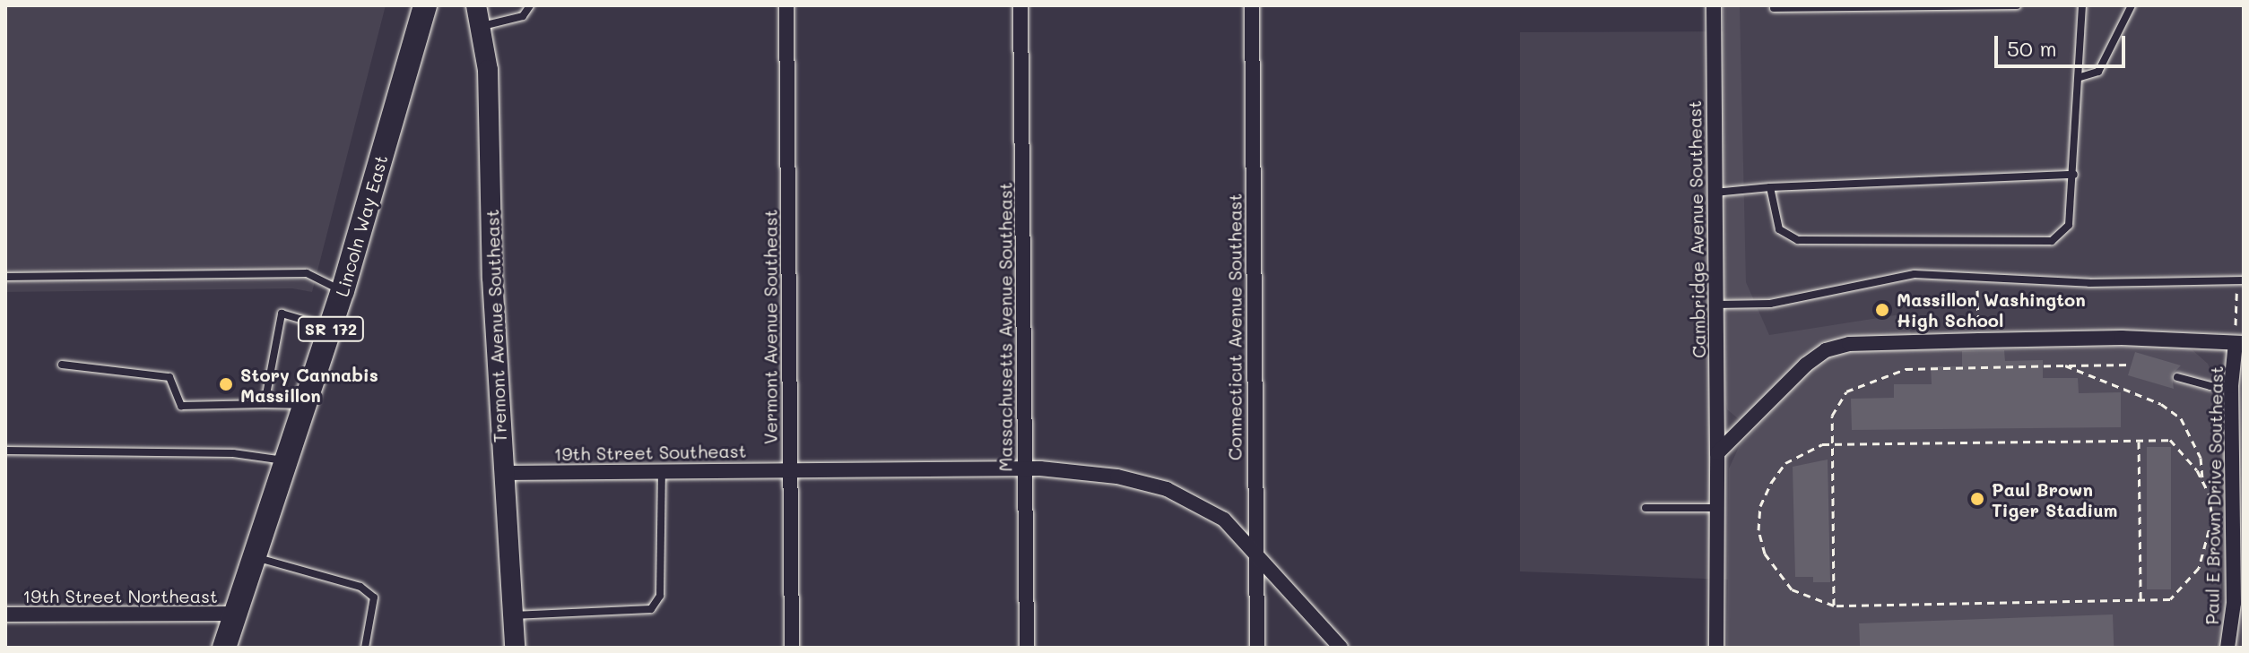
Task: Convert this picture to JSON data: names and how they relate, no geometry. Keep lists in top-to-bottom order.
{
  "streets": {
    "main road": ["Lincoln Way East", "SR 172"],
    "street": [
      "Cambridge Avenue Southeast",
      "Tremont Avenue Southeast",
      "Vermont Avenue Southeast",
      "Massachusetts Avenue Southeast",
      "Connecticut Avenue Southeast",
      "19th Street Southeast",
      "Paul E Brown Drive Southeast",
      "19th Street Northeast"
    ]
  },
  "crossings": [
    ["Lincoln Way East", "19th Street Northeast"],
    ["Tremont Avenue Southeast", "19th Street Southeast"],
    ["Vermont Avenue Southeast", "19th Street Southeast"],
    ["Massachusetts Avenue Southeast", "19th Street Southeast"],
    ["Connecticut Avenue Southeast", "19th Street Southeast"]
  ],
  "places": ["Massillon Washington High School", "Story Cannabis Massillon", "Paul Brown Tiger Stadium"],
  "scale_bar": "50 m"
}
